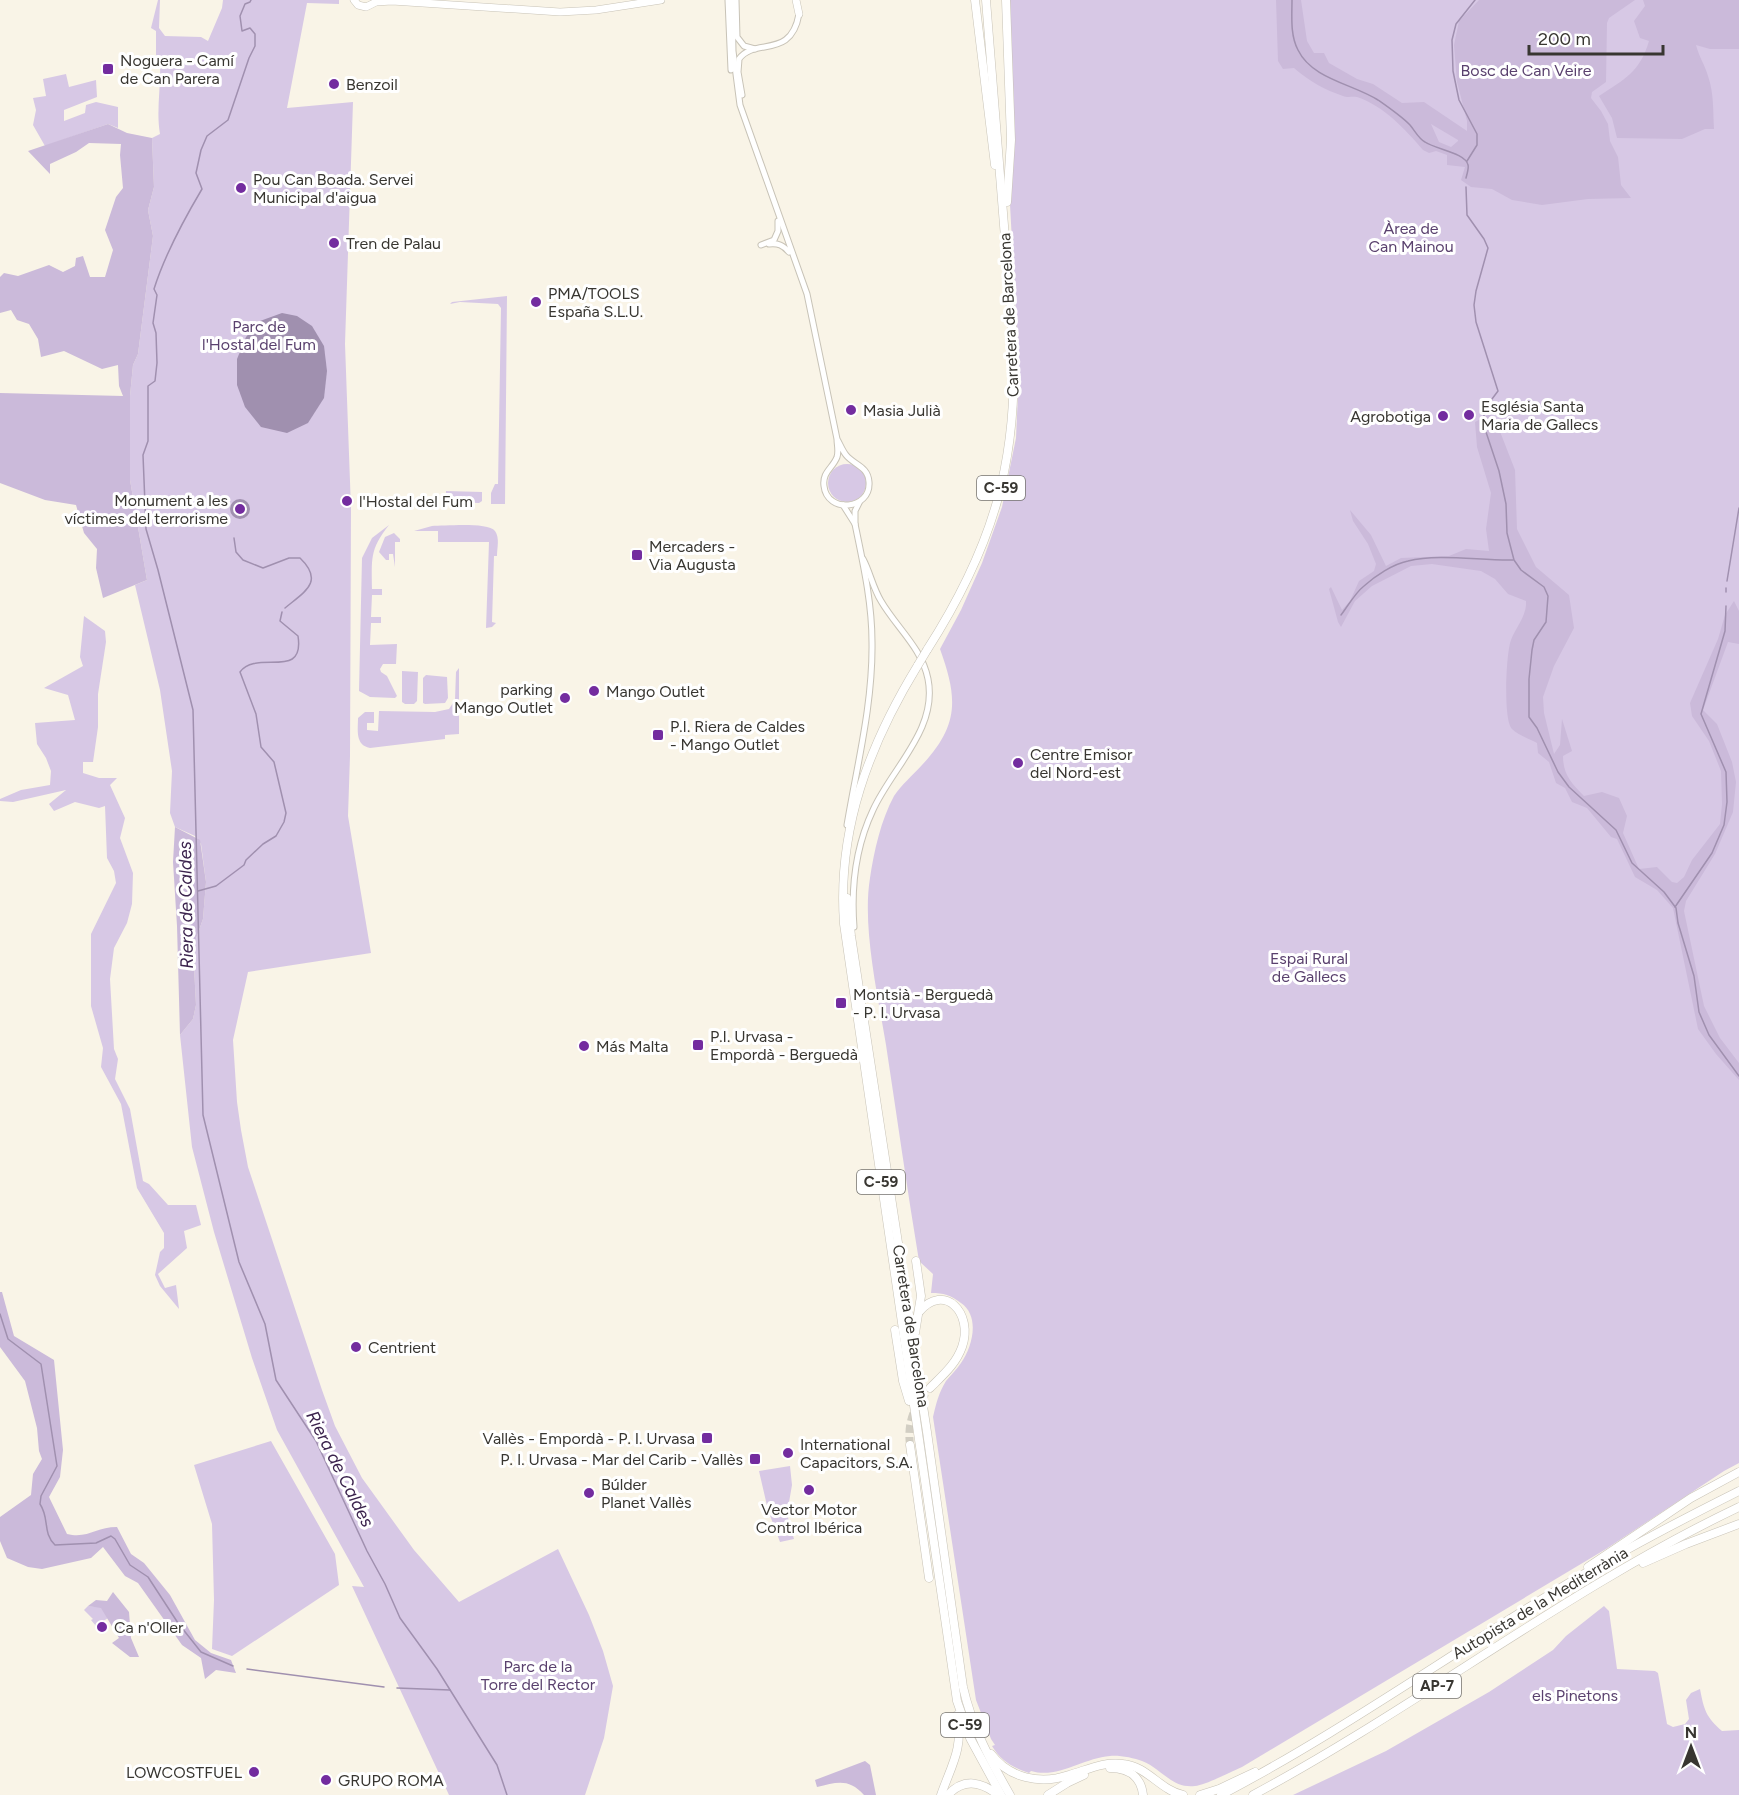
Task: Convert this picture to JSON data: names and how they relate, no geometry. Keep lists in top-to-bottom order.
{
  "streets": {
    "highway": [
      "Carretera de Barcelona",
      "C-59",
      "Autopista de la Mediterrània",
      "AP-7"
    ]
  },
  "water": ["Riera de Caldes"],
  "parks": [
    "Bosc de Can Veire",
    "Àrea de Can Mainou",
    "Parc de l'Hostal del Fum",
    "Espai Rural de Gallecs",
    "Parc de la Torre del Rector",
    "els Pinetons"
  ],
  "places": {
    "transit": [
      "Noguera - Camí de Can Parera",
      "Mercaders - Via Augusta",
      "P.I. Riera de Caldes - Mango Outlet",
      "Montsià - Berguedà - P. I. Urvasa",
      "P.I. Urvasa - Empordà - Berguedà",
      "Vallès - Empordà - P. I. Urvasa",
      "P. I. Urvasa - Mar del Carib - Vallès"
    ],
    "other": [
      "Benzoil",
      "Pou Can Boada. Servei Municipal d'aigua",
      "Tren de Palau",
      "PMA/TOOLS España S.L.U.",
      "Masia Julià",
      "Església Santa Maria de Gallecs",
      "Agrobotiga",
      "l'Hostal del Fum",
      "Monument a les víctimes del terrorisme",
      "Mango Outlet",
      "parking Mango Outlet",
      "Centre Emisor del Nord-est",
      "Más Malta",
      "Centrient",
      "International Capacitors, S.A.",
      "Vector Motor Control Ibérica",
      "Búlder Planet Vallès",
      "Ca n'Oller",
      "LOWCOSTFUEL",
      "GRUPO ROMA"
    ]
  },
  "scale_bar": "200 m",
  "north": "top"
}
